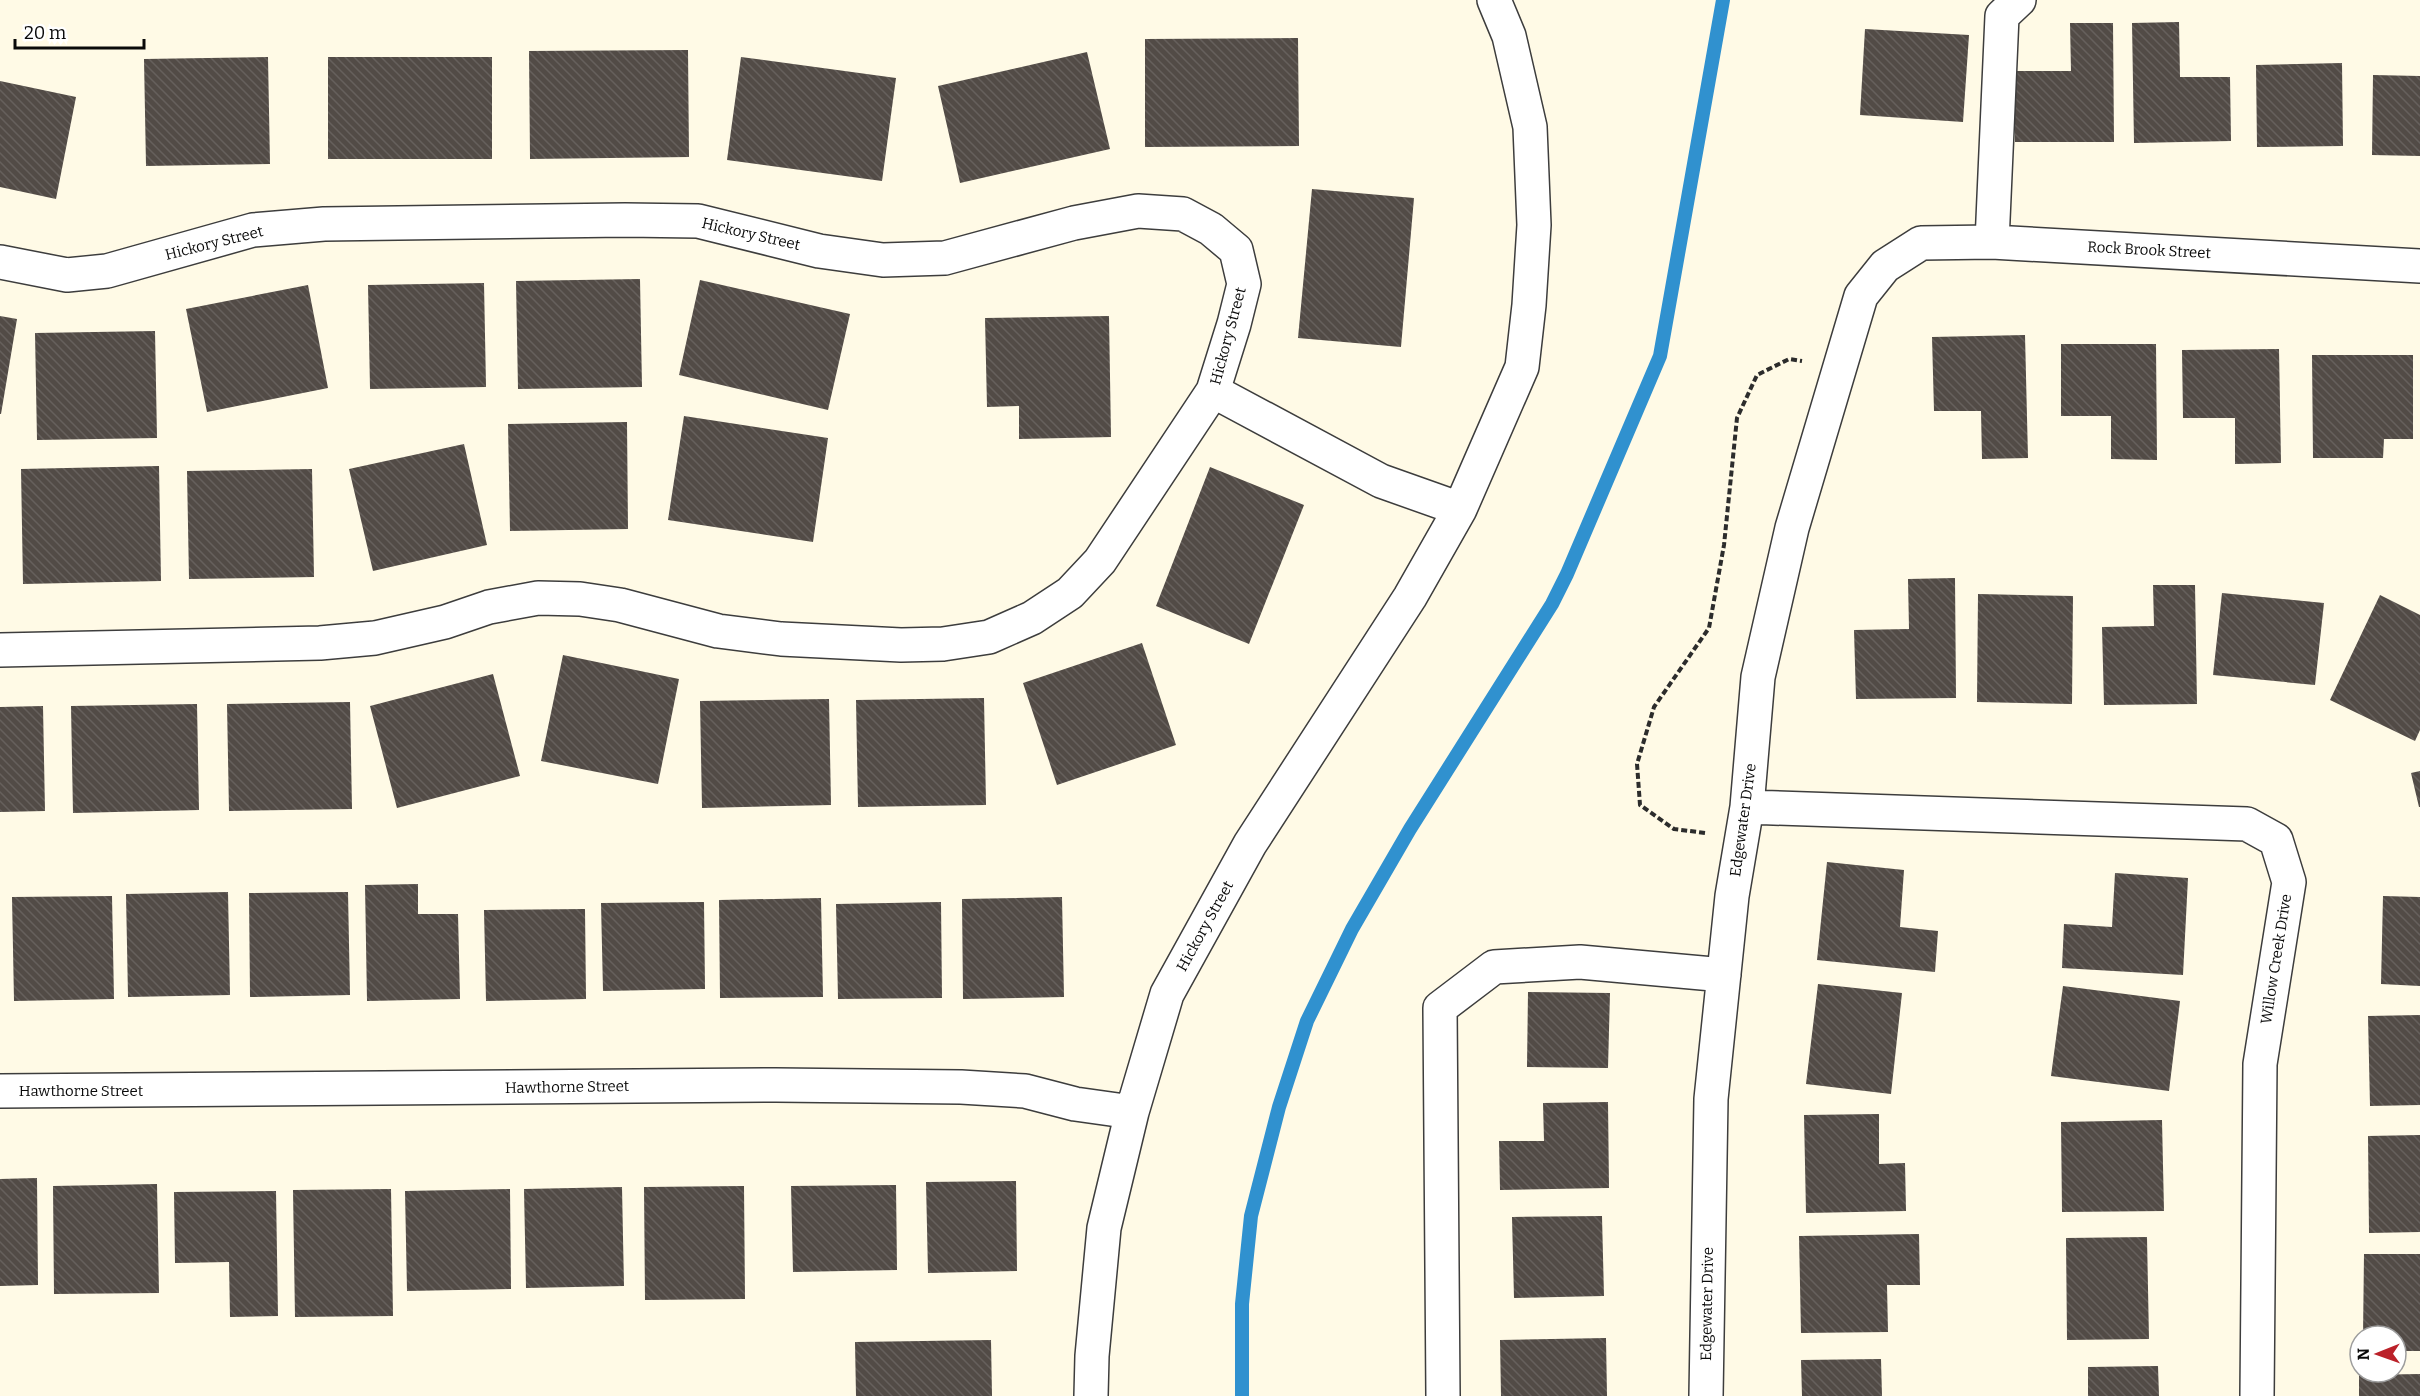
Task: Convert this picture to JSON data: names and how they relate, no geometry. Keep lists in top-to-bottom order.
{
  "streets": {
    "street": [
      "Hickory Street",
      "Rock Brook Street",
      "Edgewater Drive",
      "Willow Creek Drive",
      "Hawthorne Street"
    ]
  },
  "crossings": [
    ["Hickory Street", "Hawthorne Street"],
    ["Rock Brook Street", "Edgewater Drive"],
    ["Edgewater Drive", "Willow Creek Drive"]
  ],
  "scale_bar": "20 m",
  "north": "left"
}
